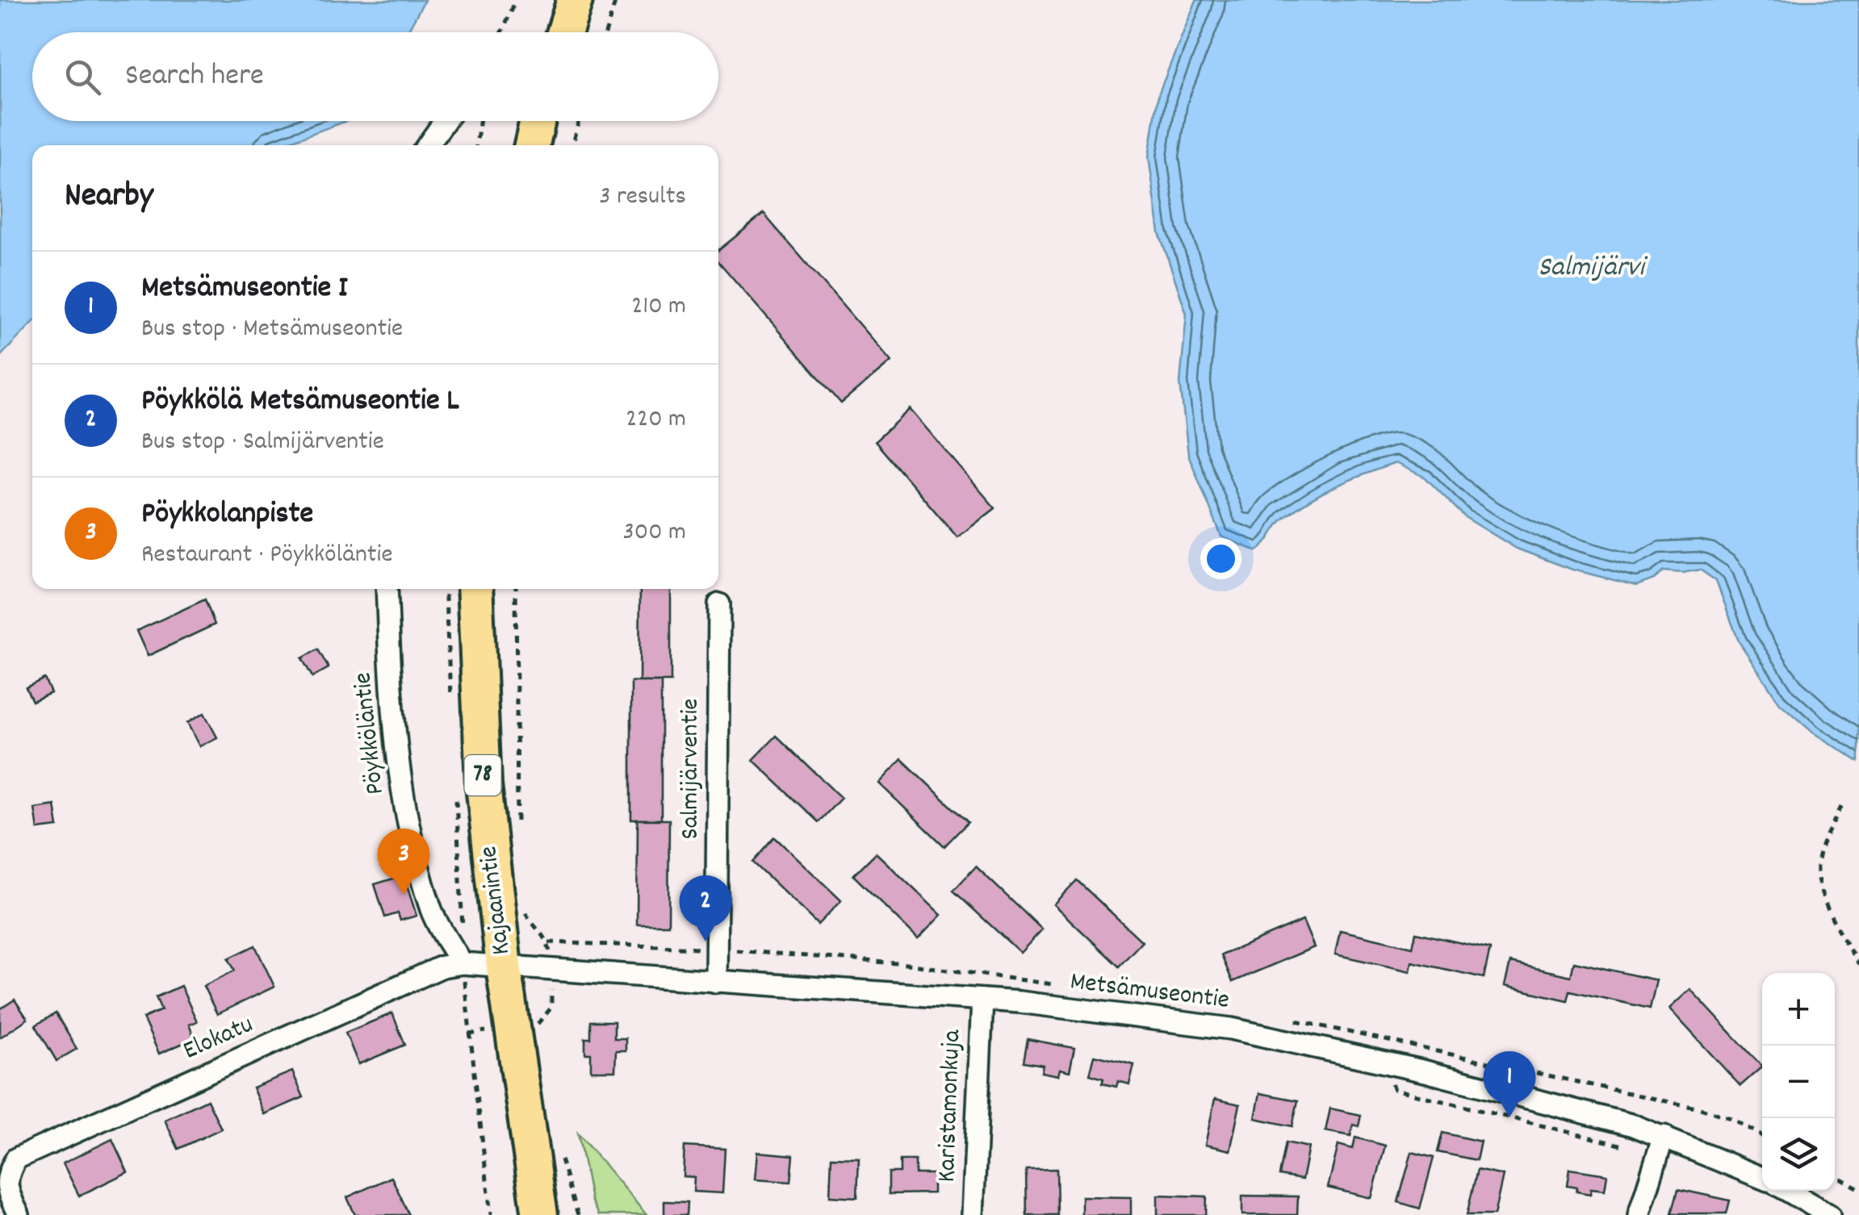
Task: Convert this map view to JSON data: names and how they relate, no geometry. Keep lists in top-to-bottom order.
{
  "streets": {
    "main road": ["78", "Kajaanintie"],
    "street": [
      "Pöykköläntie",
      "Salmijärventie",
      "Metsämuseontie",
      "Elokatu",
      "Karistamonkuja"
    ]
  },
  "crossings": [
    ["Pöykköläntie", "Elokatu"],
    ["Salmijärventie", "Metsämuseontie"],
    ["Kajaanintie", "Metsämuseontie"],
    ["Kajaanintie", "Elokatu"],
    ["Metsämuseontie", "Elokatu"],
    ["Metsämuseontie", "Karistamonkuja"]
  ],
  "water": ["Salmijärvi"],
  "page": {
    "search": "Search here",
    "heading": ["Nearby", "3 results"],
    "list": [
      {
        "mark": "1",
        "name": "Metsämuseontie I",
        "note": "Bus stop · Metsämuseontie",
        "value": "210 m"
      },
      {
        "mark": "2",
        "name": "Pöykkölä Metsämuseontie L",
        "note": "Bus stop · Salmijärventie",
        "value": "220 m"
      },
      {
        "mark": "3",
        "name": "Pöykkolanpiste",
        "note": "Restaurant · Pöykköläntie",
        "value": "300 m"
      }
    ],
    "pins": ["3", "2", "1"],
    "map_buttons": ["+", "−"]
  }
}
